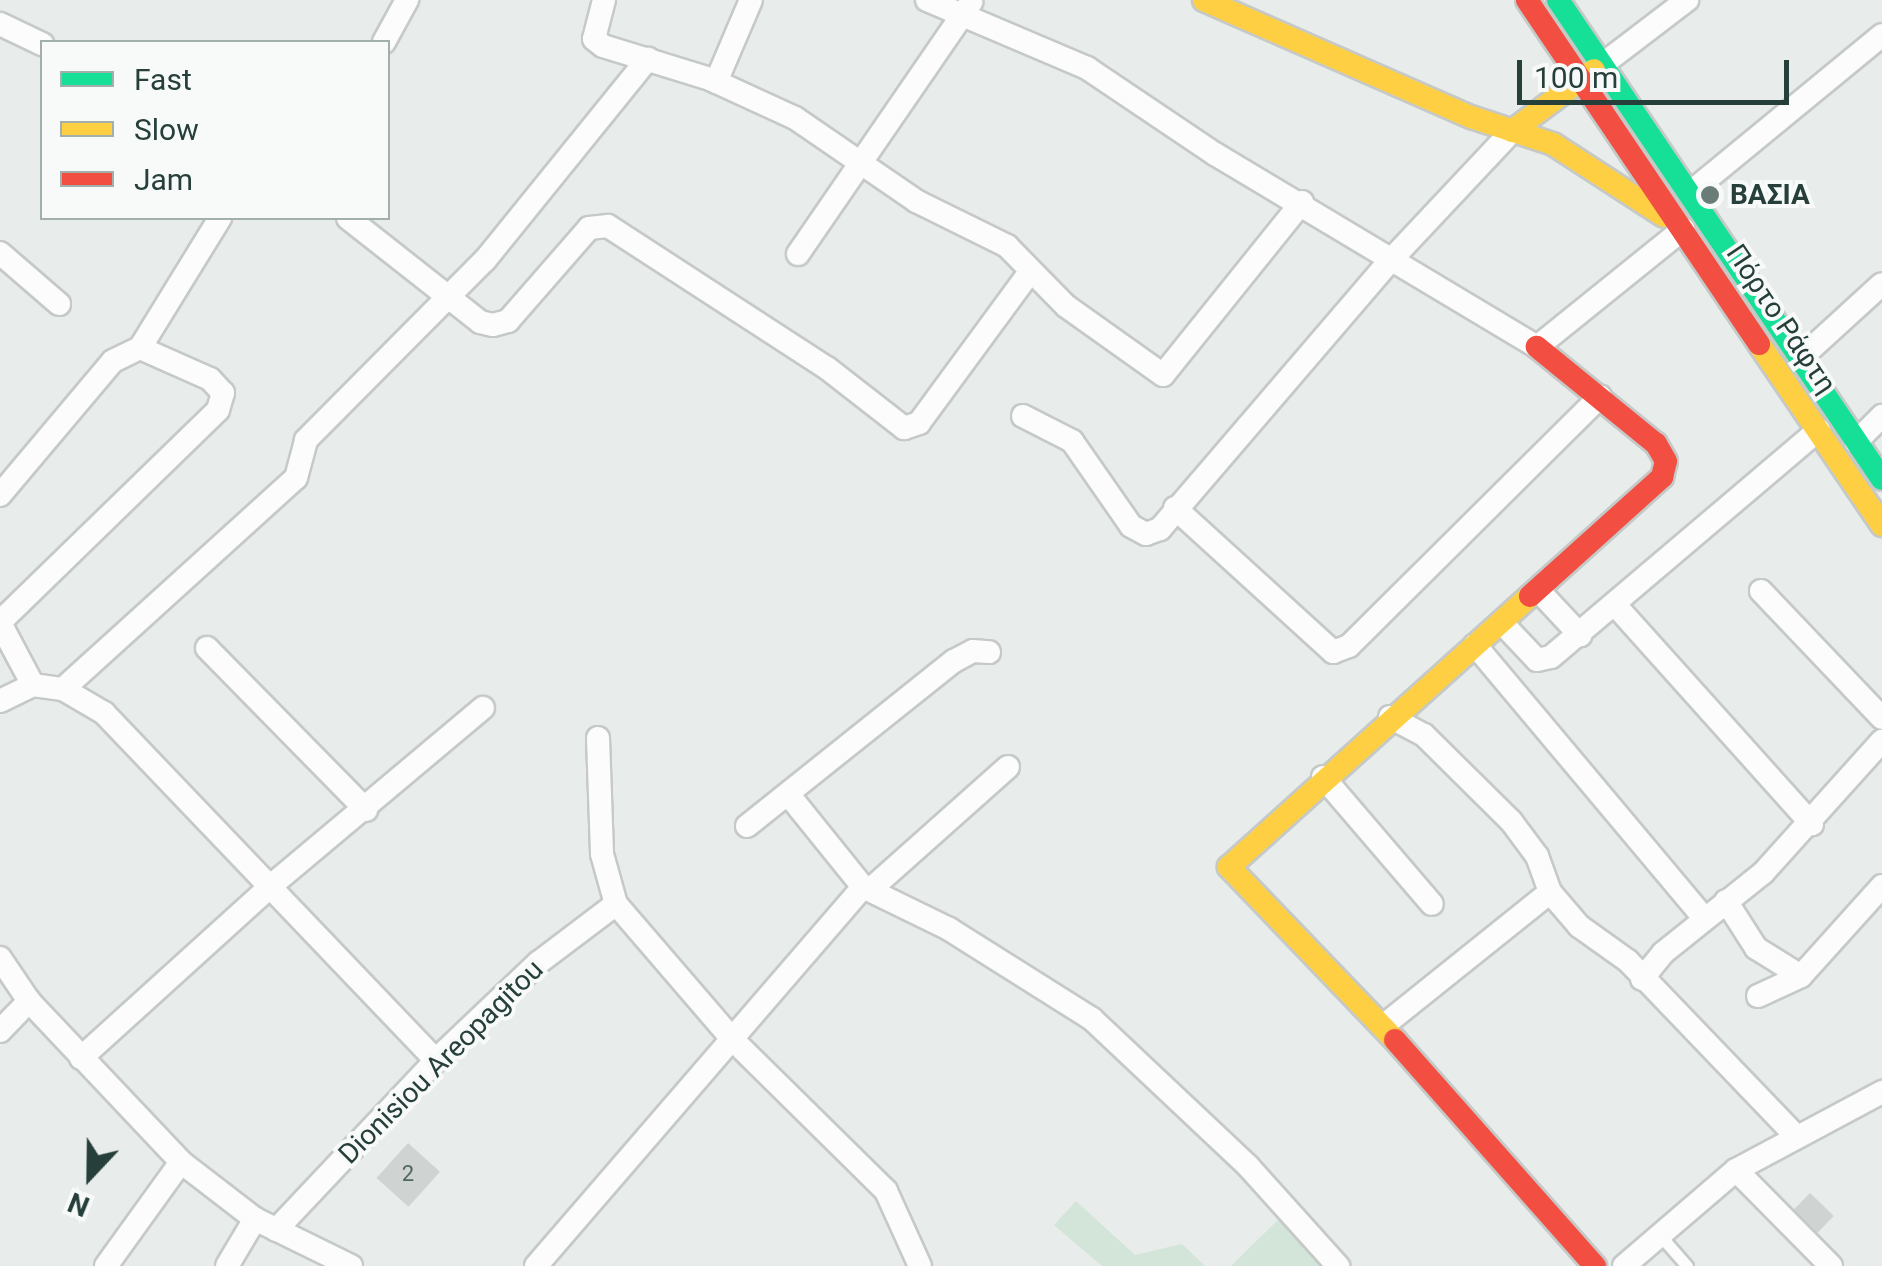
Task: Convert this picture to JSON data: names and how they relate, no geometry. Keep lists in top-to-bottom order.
{
  "streets": {
    "street": ["Πόρτο Ράφτη", "Dionisiou Areopagitou"]
  },
  "places": ["ΒΑΣΙΑ"],
  "house_numbers": ["2"],
  "legend": ["Fast", "Slow", "Jam"],
  "scale_bar": "100 m",
  "north": "bottom"
}
